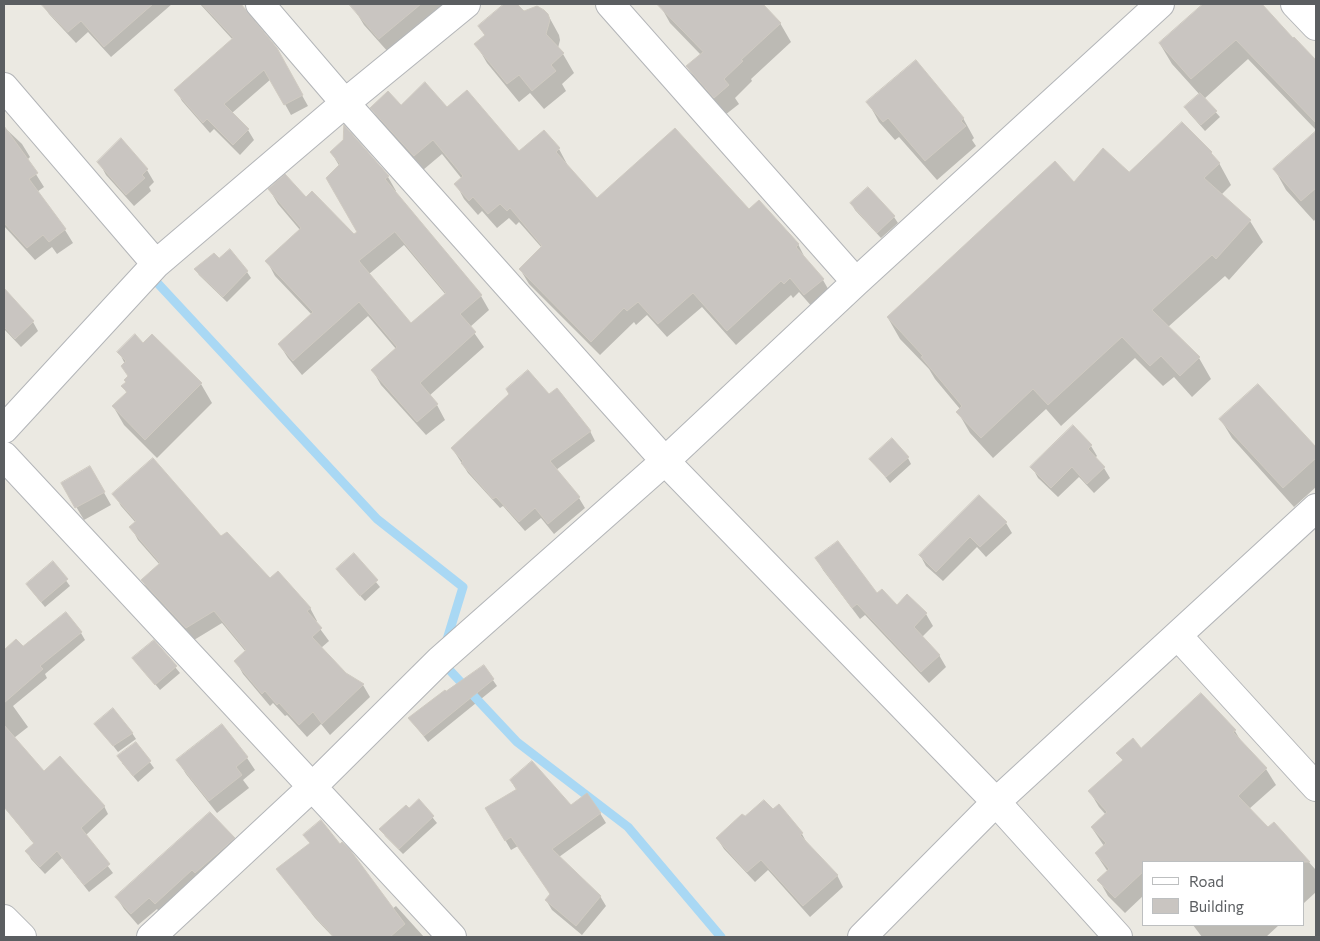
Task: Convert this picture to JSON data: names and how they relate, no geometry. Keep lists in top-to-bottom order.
{
  "legend": ["Road", "Building"]
}
